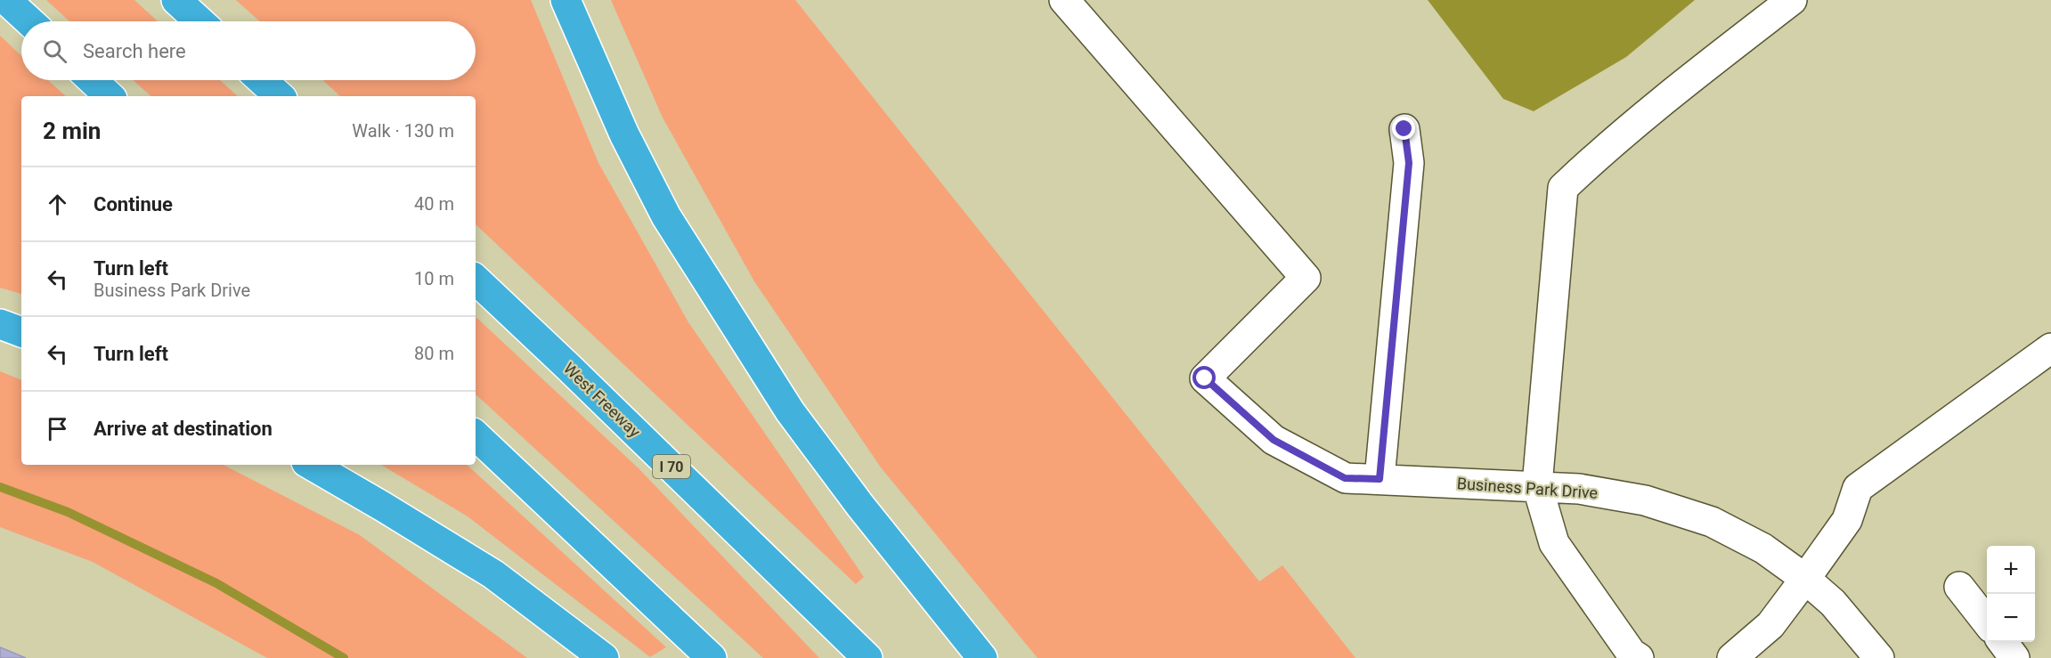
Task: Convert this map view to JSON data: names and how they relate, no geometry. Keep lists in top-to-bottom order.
{
  "streets": {
    "highway": ["West Freeway", "I 70"],
    "street": ["Business Park Drive"]
  },
  "page": {
    "search": "Search here",
    "heading": ["2 min", "Walk · 130 m"],
    "list": [
      ["Continue", "40 m"],
      ["Turn left", "Business Park Drive", "10 m"],
      ["Turn left", "80 m"],
      "Arrive at destination"
    ],
    "map_buttons": ["+", "−"]
  }
}
